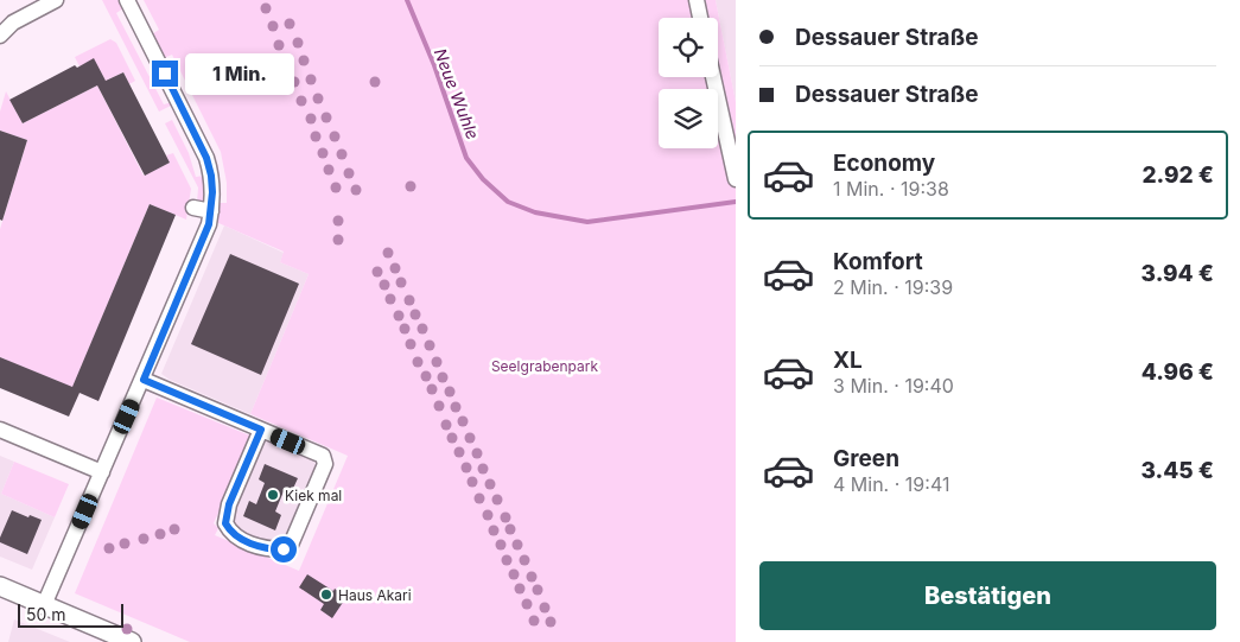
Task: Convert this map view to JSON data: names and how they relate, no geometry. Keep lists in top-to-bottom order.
{
  "water": ["Neue Wuhle"],
  "parks": ["Seelgrabenpark"],
  "places": ["Kiek mal", "Haus Akari"],
  "scale_bar": "50 m",
  "page": {
    "banner": ["Dessauer Straße", "Dessauer Straße"],
    "bubble": "1 Min.",
    "list": [
      {
        "name": "Economy",
        "note": "1 Min. · 19:38",
        "value": "2.92 €"
      },
      {
        "name": "Komfort",
        "note": "2 Min. · 19:39",
        "value": "3.94 €"
      },
      {
        "name": "XL",
        "note": "3 Min. · 19:40",
        "value": "4.96 €"
      },
      {
        "name": "Green",
        "note": "4 Min. · 19:41",
        "value": "3.45 €"
      }
    ],
    "buttons": "Bestätigen",
    "scale": "50 m"
  }
}
